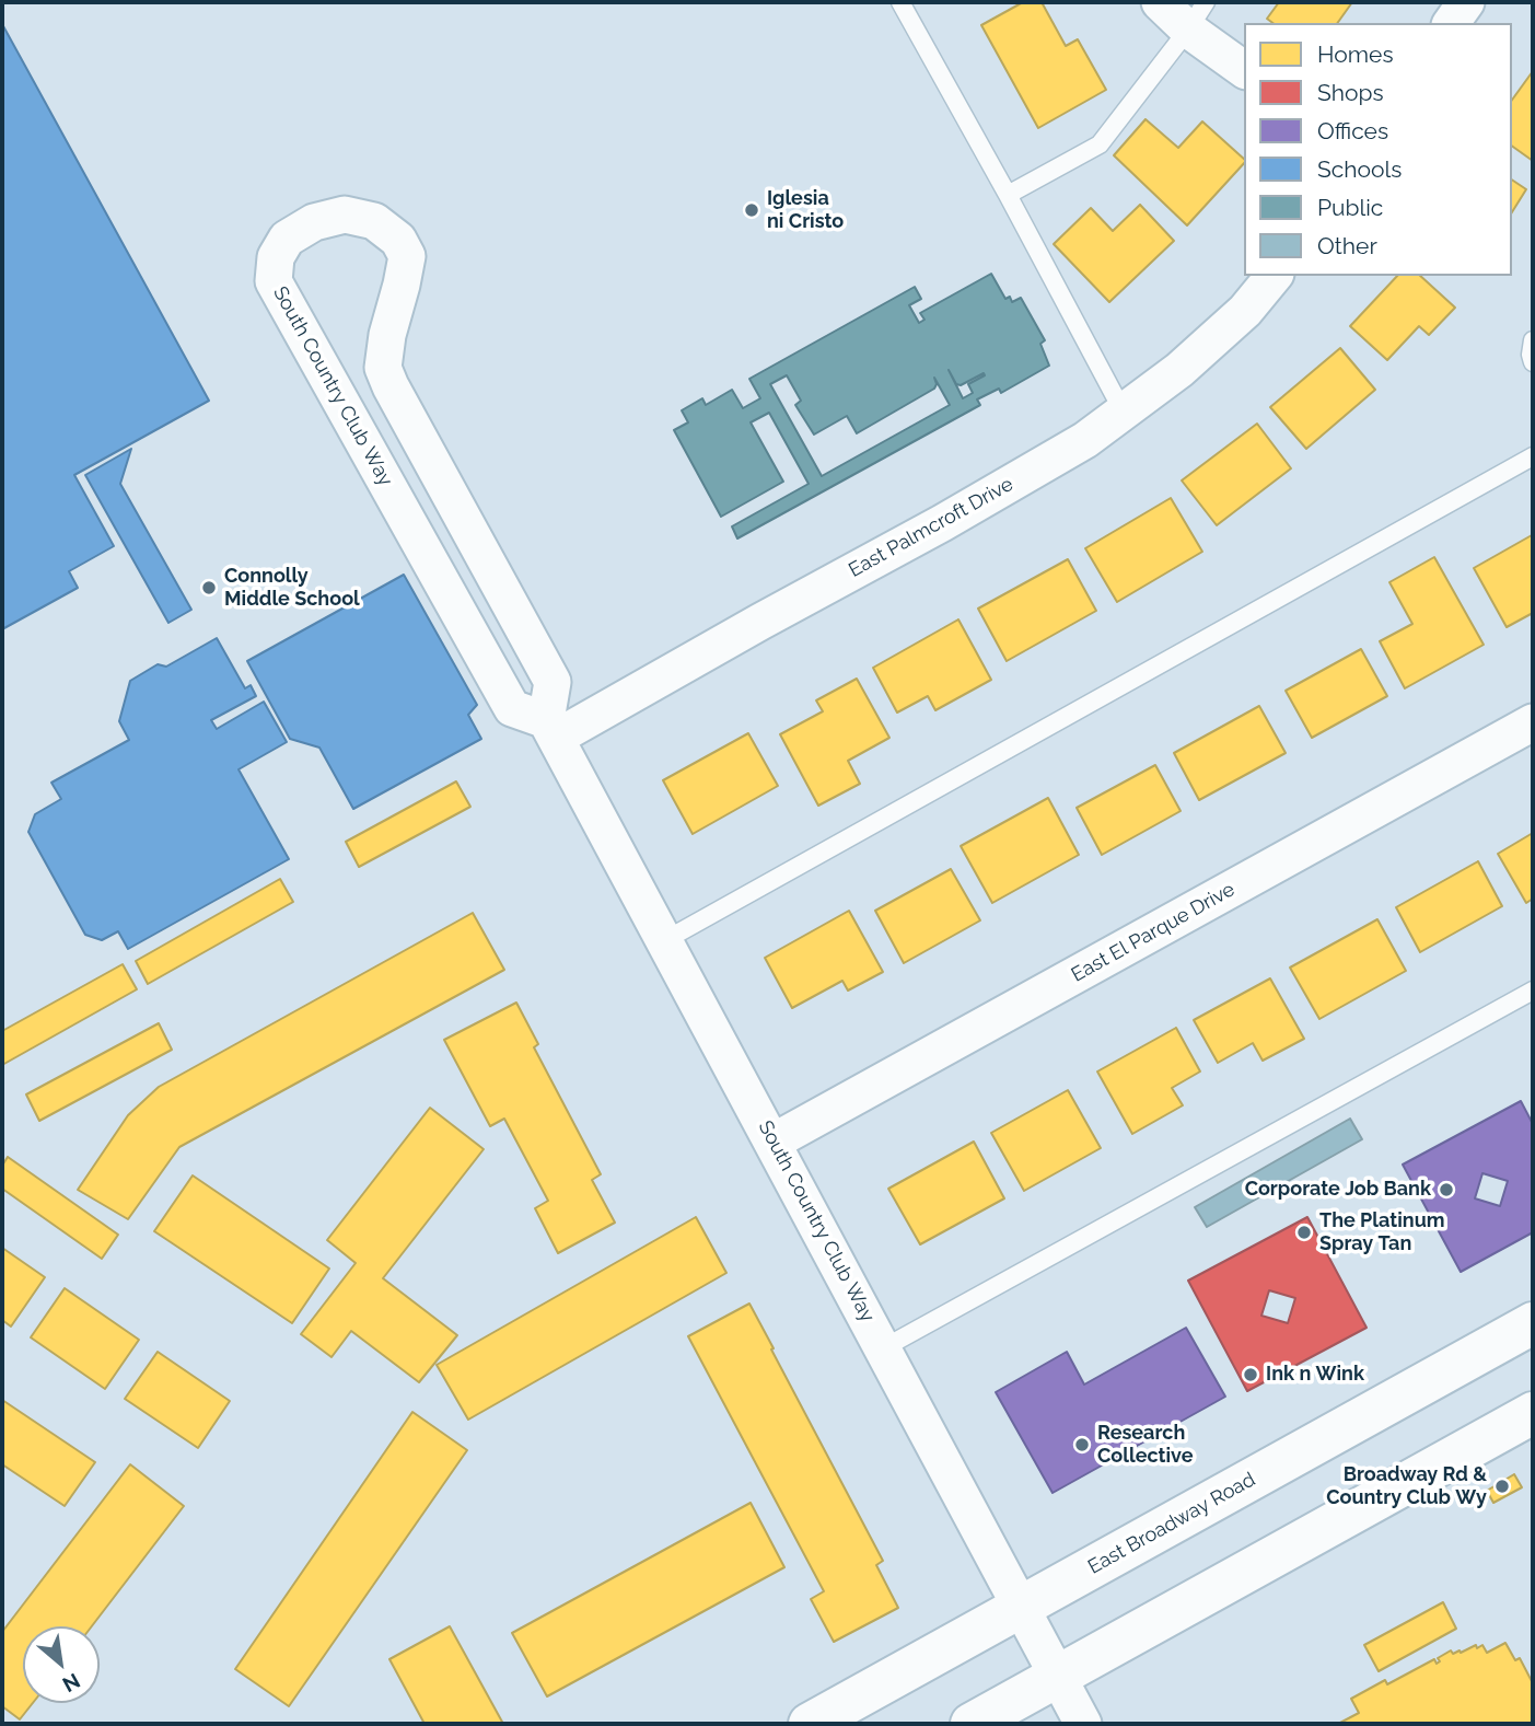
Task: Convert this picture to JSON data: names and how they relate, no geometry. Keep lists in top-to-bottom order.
{
  "streets": {
    "main road": ["East Broadway Road"],
    "street": ["South Country Club Way", "East Palmcroft Drive", "East El Parque Drive"]
  },
  "crossings": [
    ["South Country Club Way", "East Palmcroft Drive"],
    ["South Country Club Way", "East El Parque Drive"],
    ["South Country Club Way", "East Broadway Road"]
  ],
  "places": [
    "Iglesia ni Cristo",
    "Connolly Middle School",
    "Corporate Job Bank",
    "The Platinum Spray Tan",
    "Ink n Wink",
    "Research Collective",
    "Broadway Rd & Country Club Wy"
  ],
  "legend": [
    "Homes",
    "Shops",
    "Offices",
    "Schools",
    "Public",
    "Other"
  ],
  "north": "bottom right"
}
